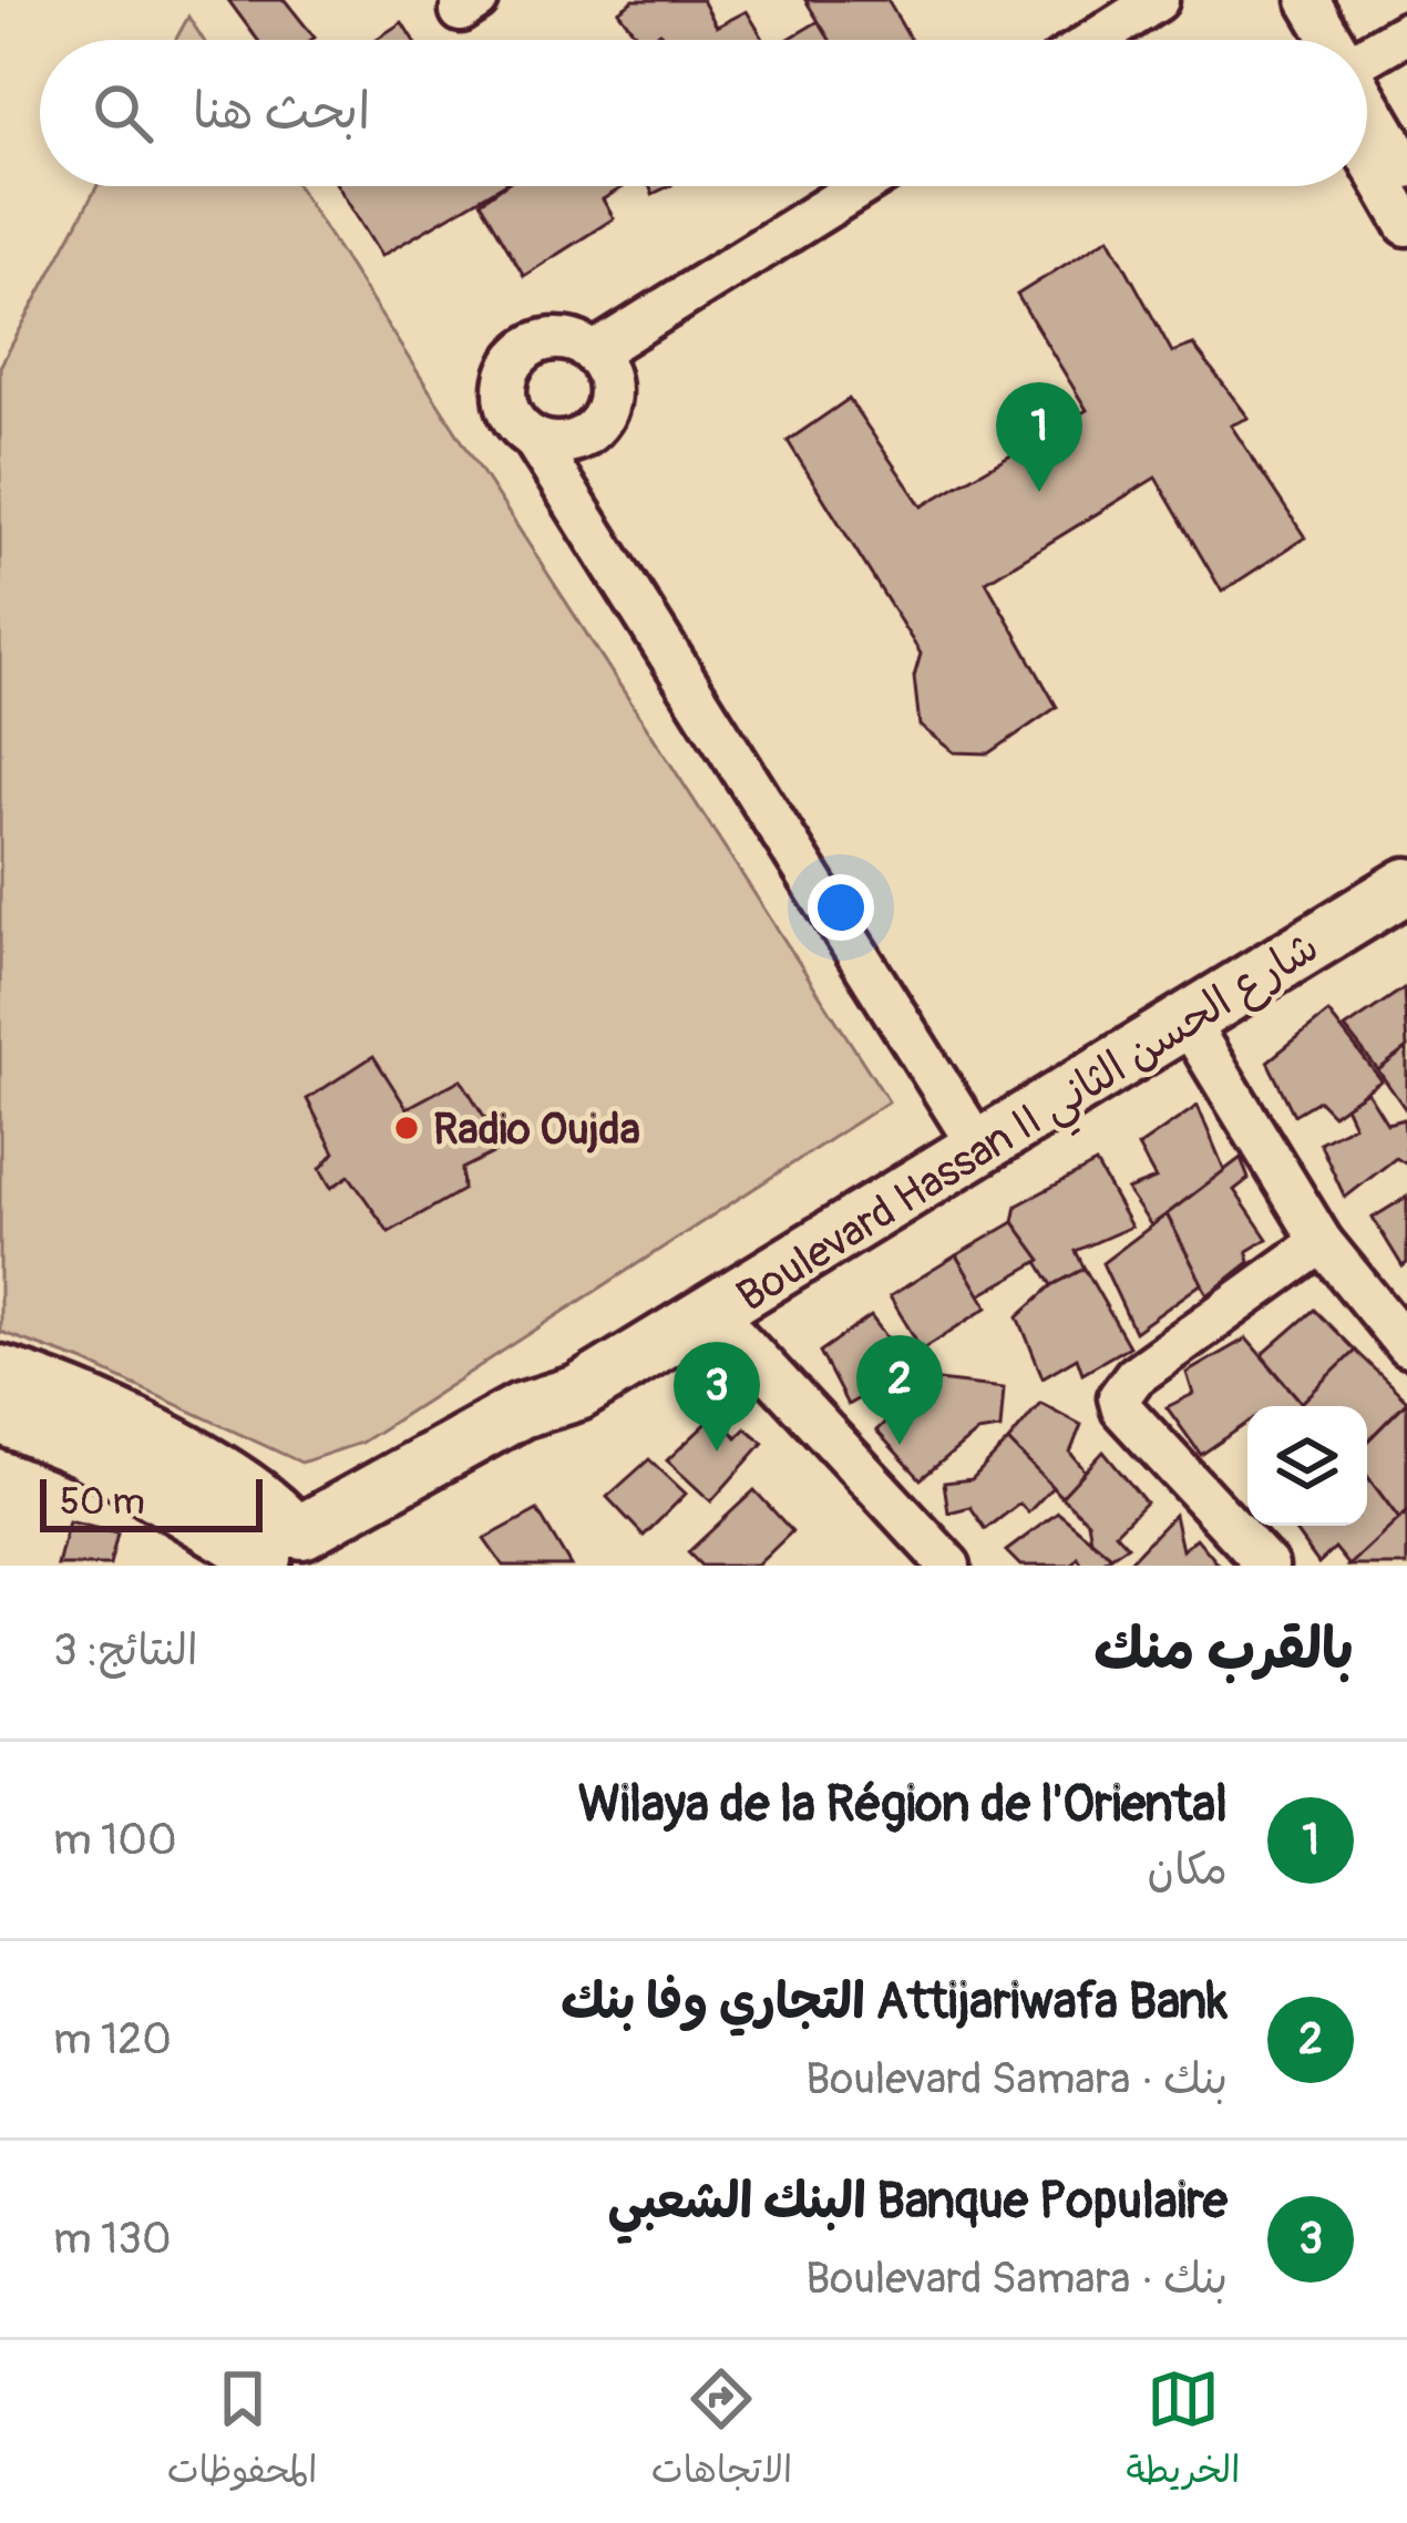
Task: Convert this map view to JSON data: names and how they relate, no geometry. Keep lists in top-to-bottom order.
{
  "streets": {
    "main road": ["Boulevard Hassan II شارع الحسن الثاني"]
  },
  "places": ["Radio Oujda"],
  "scale_bar": "50 m",
  "page": {
    "search": "ابحث هنا",
    "pins": ["1", "2", "3"],
    "scale": "50 m",
    "heading": ["بالقرب منك", "النتائج: 3"],
    "list": [
      {
        "mark": "1",
        "name": "Wilaya de la Région de l'Oriental",
        "note": "مكان",
        "value": "100 m"
      },
      {
        "mark": "2",
        "name": "Attijariwafa Bank التجاري وفا بنك",
        "note": "بنك · Boulevard Samara",
        "value": "120 m"
      },
      {
        "mark": "3",
        "name": "Banque Populaire البنك الشعبي",
        "note": "بنك · Boulevard Samara",
        "value": "130 m"
      }
    ],
    "nav": ["الخريطة", "الاتجاهات", "المحفوظات"]
  }
}
